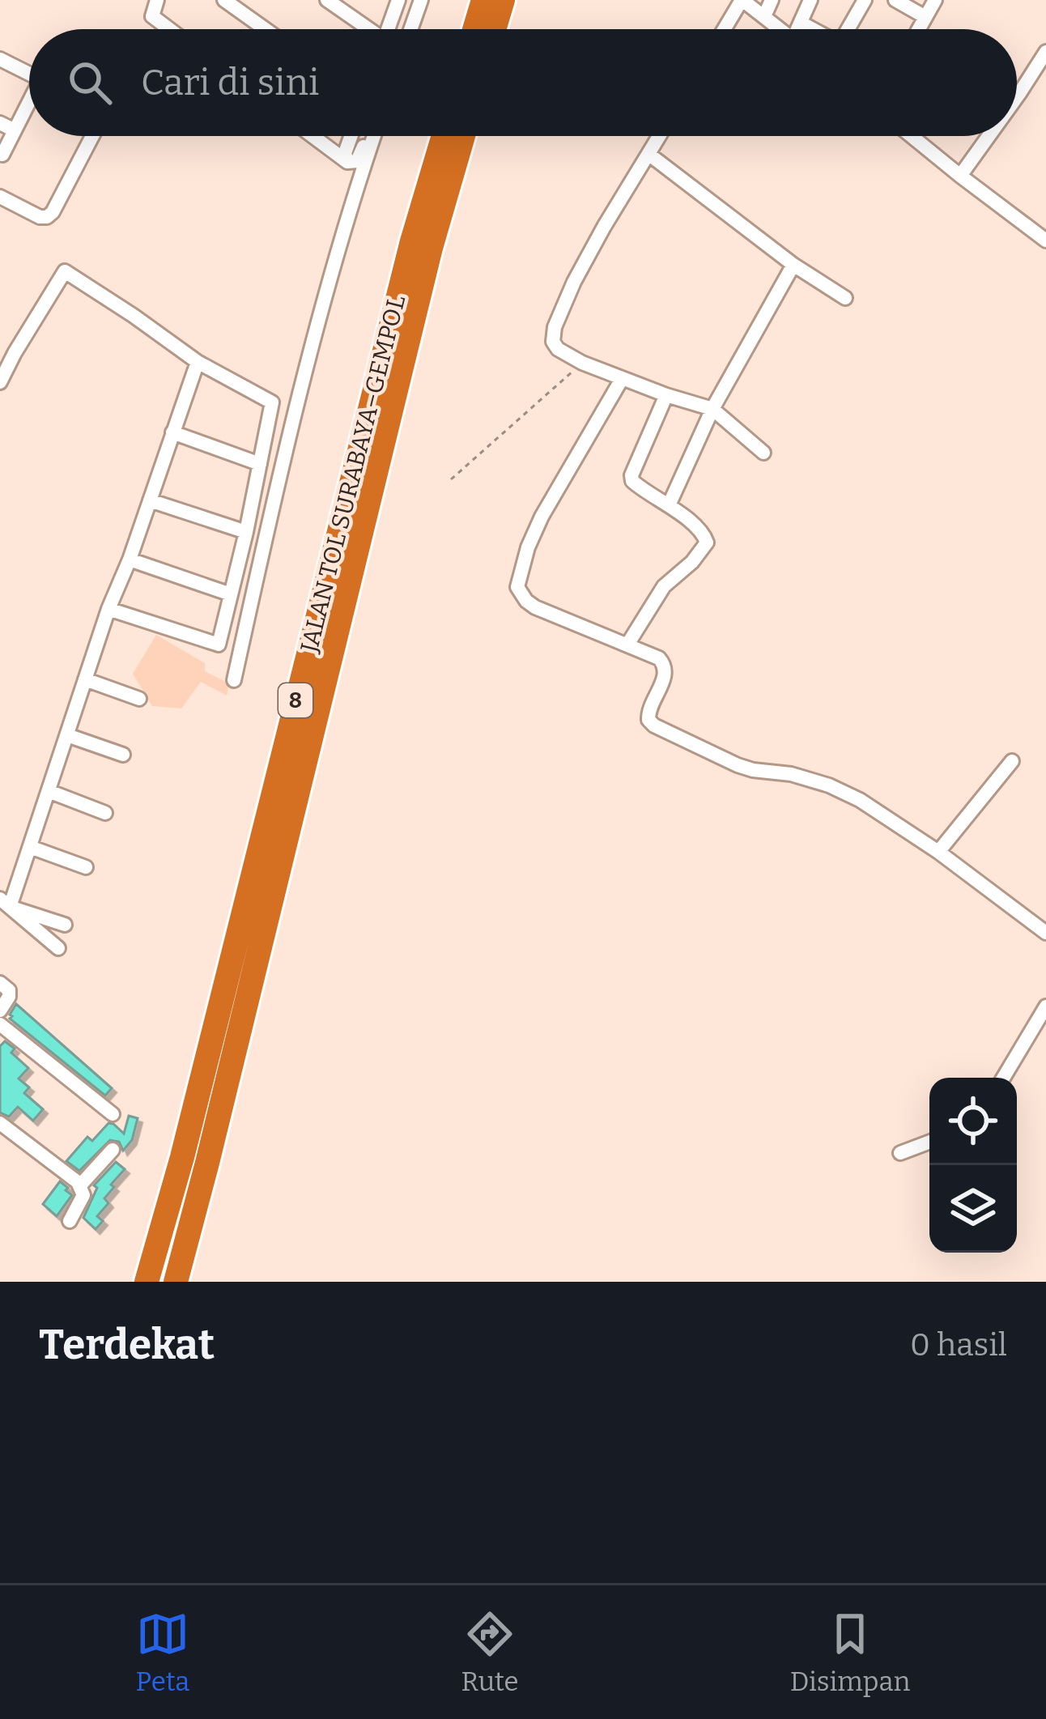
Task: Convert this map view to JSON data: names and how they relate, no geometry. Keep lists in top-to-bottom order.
{
  "streets": {
    "highway": ["JALAN TOL SURABAYA–GEMPOL", "8"]
  },
  "page": {
    "search": "Cari di sini",
    "heading": ["Terdekat", "0 hasil"],
    "nav": ["Peta", "Rute", "Disimpan"]
  }
}
